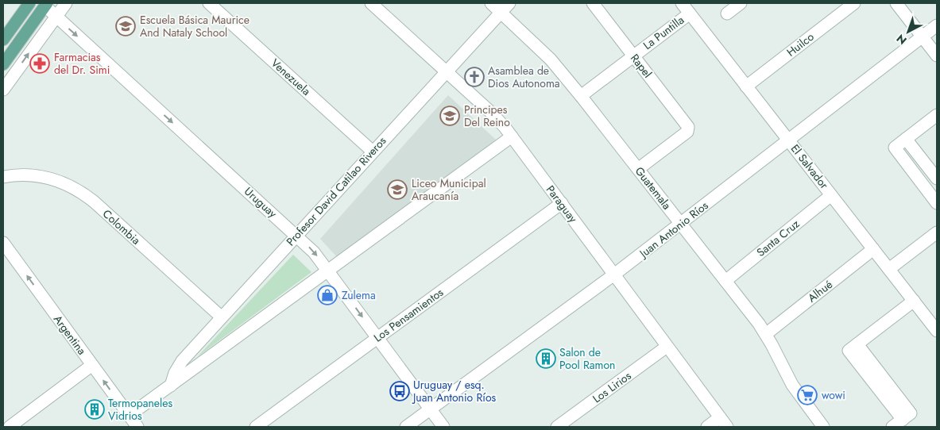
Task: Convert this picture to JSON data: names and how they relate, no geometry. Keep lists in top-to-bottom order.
{
  "streets": {
    "street": [
      "La Puntilla",
      "Huilco",
      "Rapel",
      "Venezuela",
      "El Salvador",
      "Guatemala",
      "Profesor David Catilao Riveros",
      "Uruguay",
      "Paraguay",
      "Colombia",
      "Juan Antonio Ríos",
      "Santa Cruz",
      "Alhué",
      "Los Pensamientos",
      "Argentina",
      "Los Lirios"
    ]
  },
  "crossings": [
    ["La Puntilla", "Rapel"],
    ["La Puntilla", "El Salvador"],
    ["La Puntilla", "Guatemala"],
    ["Huilco", "El Salvador"],
    ["Rapel", "Guatemala"],
    ["Venezuela", "Profesor David Catilao Riveros"],
    ["El Salvador", "Juan Antonio Ríos"],
    ["El Salvador", "Santa Cruz"],
    ["El Salvador", "Alhué"],
    ["Guatemala", "Profesor David Catilao Riveros"],
    ["Guatemala", "Juan Antonio Ríos"],
    ["Guatemala", "Santa Cruz"],
    ["Guatemala", "Alhué"],
    ["Profesor David Catilao Riveros", "Uruguay"],
    ["Profesor David Catilao Riveros", "Paraguay"],
    ["Profesor David Catilao Riveros", "Colombia"],
    ["Uruguay", "Juan Antonio Ríos"],
    ["Uruguay", "Los Pensamientos"],
    ["Paraguay", "Juan Antonio Ríos"],
    ["Paraguay", "Los Pensamientos"],
    ["Paraguay", "Los Lirios"]
  ],
  "one_way": ["Uruguay", "Argentina"],
  "places": {
    "school or university": ["Escuela Básica Maurice And Nataly School", "Principes Del Reino", "Liceo Municipal Araucanía"],
    "pharmacy": ["Farmacias del Dr. Simi"],
    "church": ["Asamblea de Dios Autonoma"],
    "shop": ["Zulema"],
    "building": ["Salon de Pool Ramon", "Termopaneles Vidrios"],
    "bus stop": ["Uruguay / esq. Juan Antonio Ríos"],
    "supermarket": ["wowi"]
  },
  "north": "bottom left"
}
